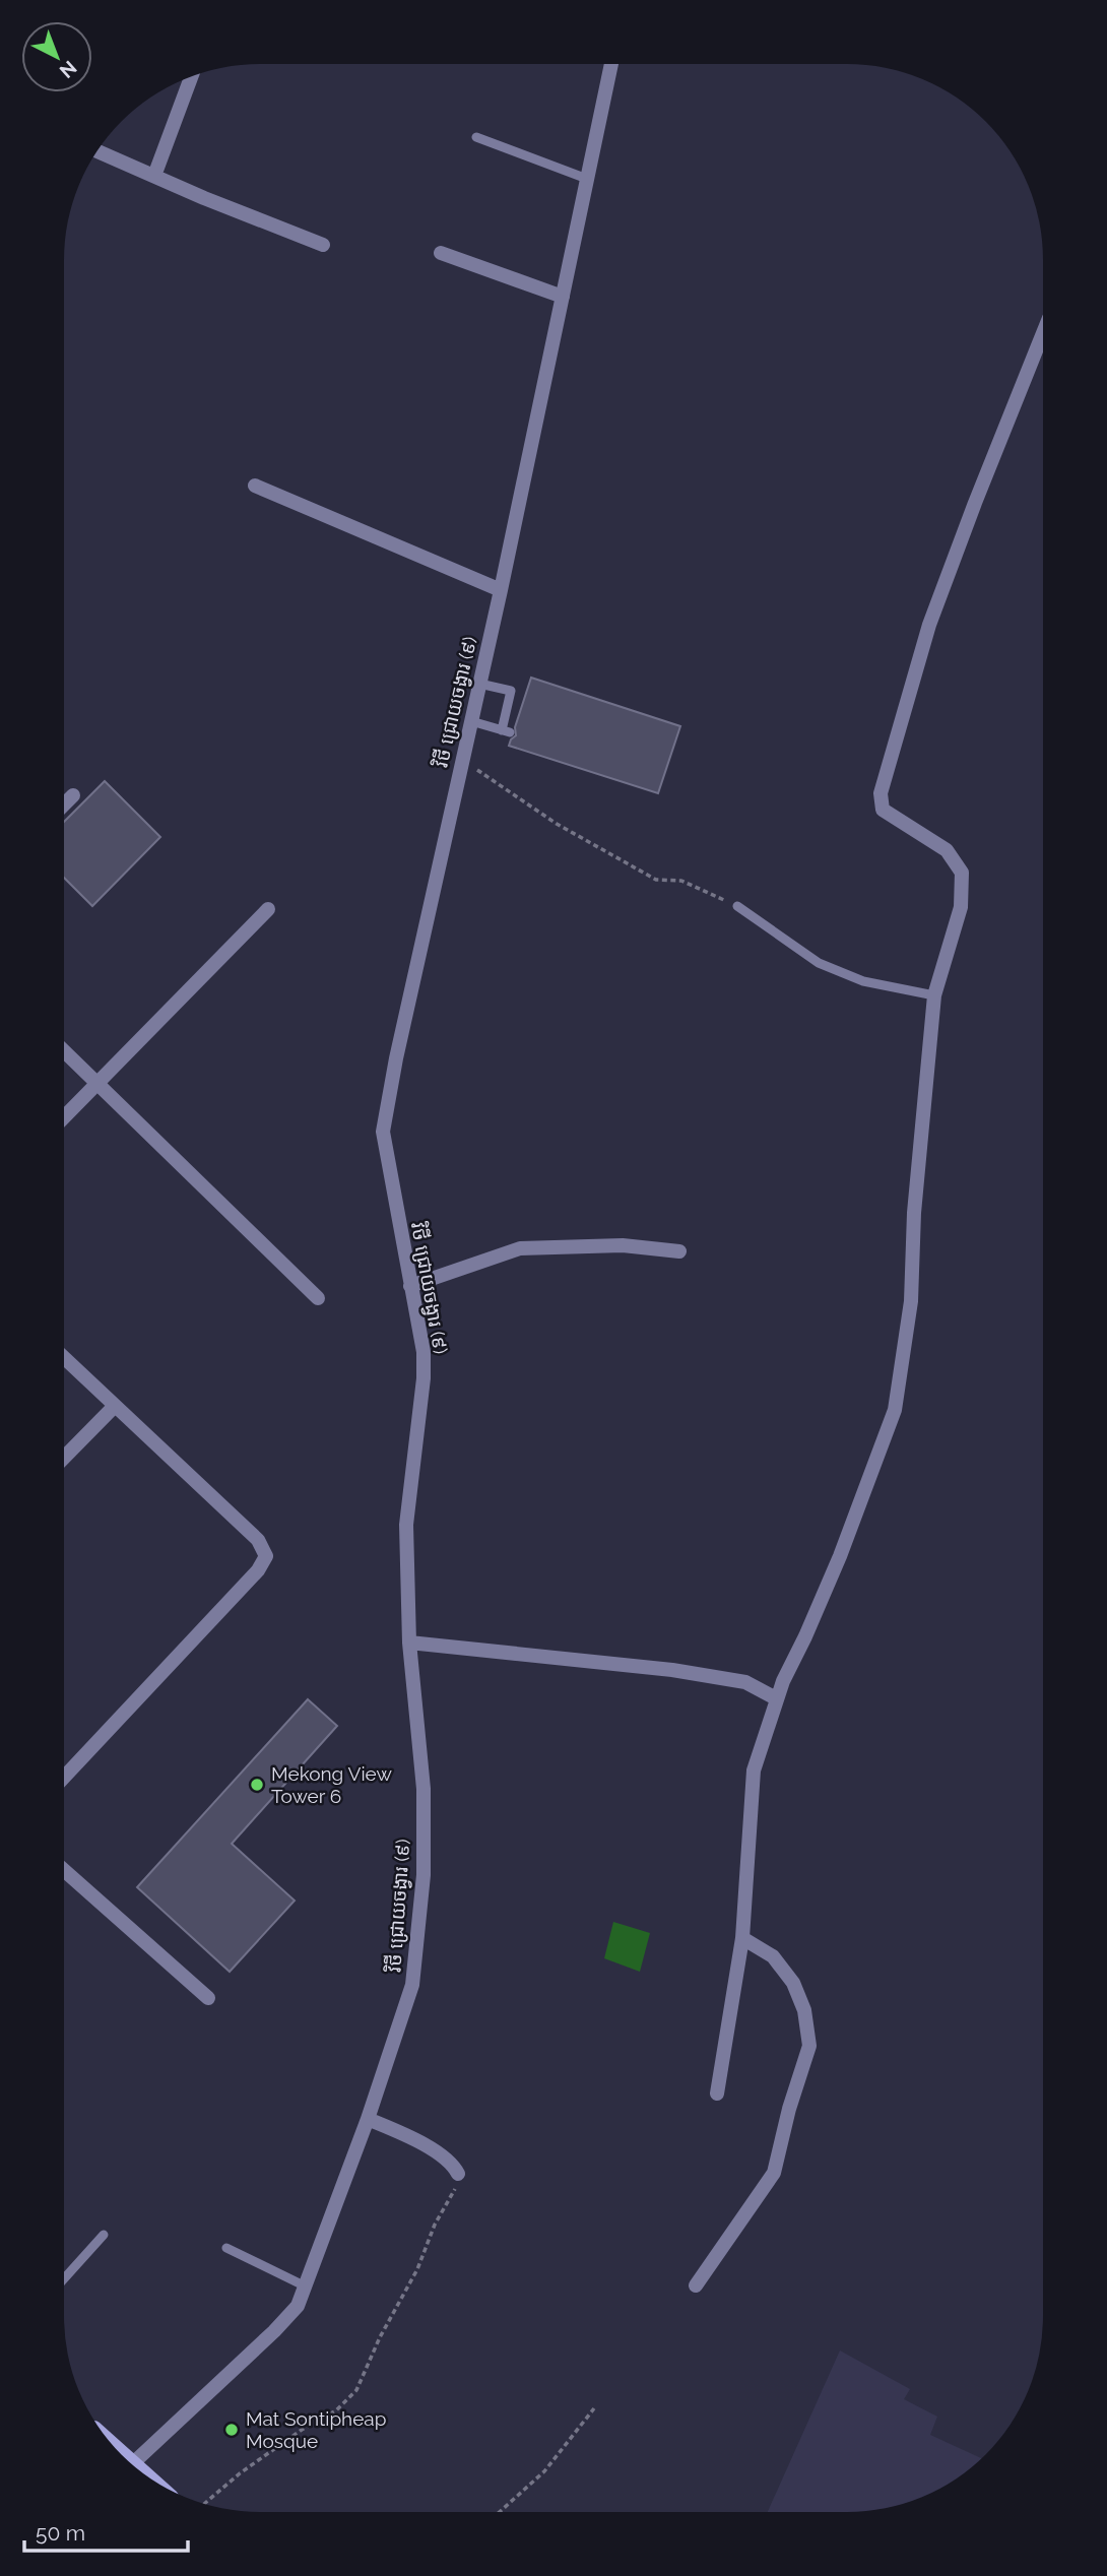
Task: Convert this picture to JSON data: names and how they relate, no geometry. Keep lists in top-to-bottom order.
{
  "streets": {
    "street": ["វិថី ជ្រោយចង្វារ (៩)"]
  },
  "places": ["Mekong View Tower 6", "Mat Sontipheap Mosque"],
  "scale_bar": "50 m",
  "north": "bottom right"
}
